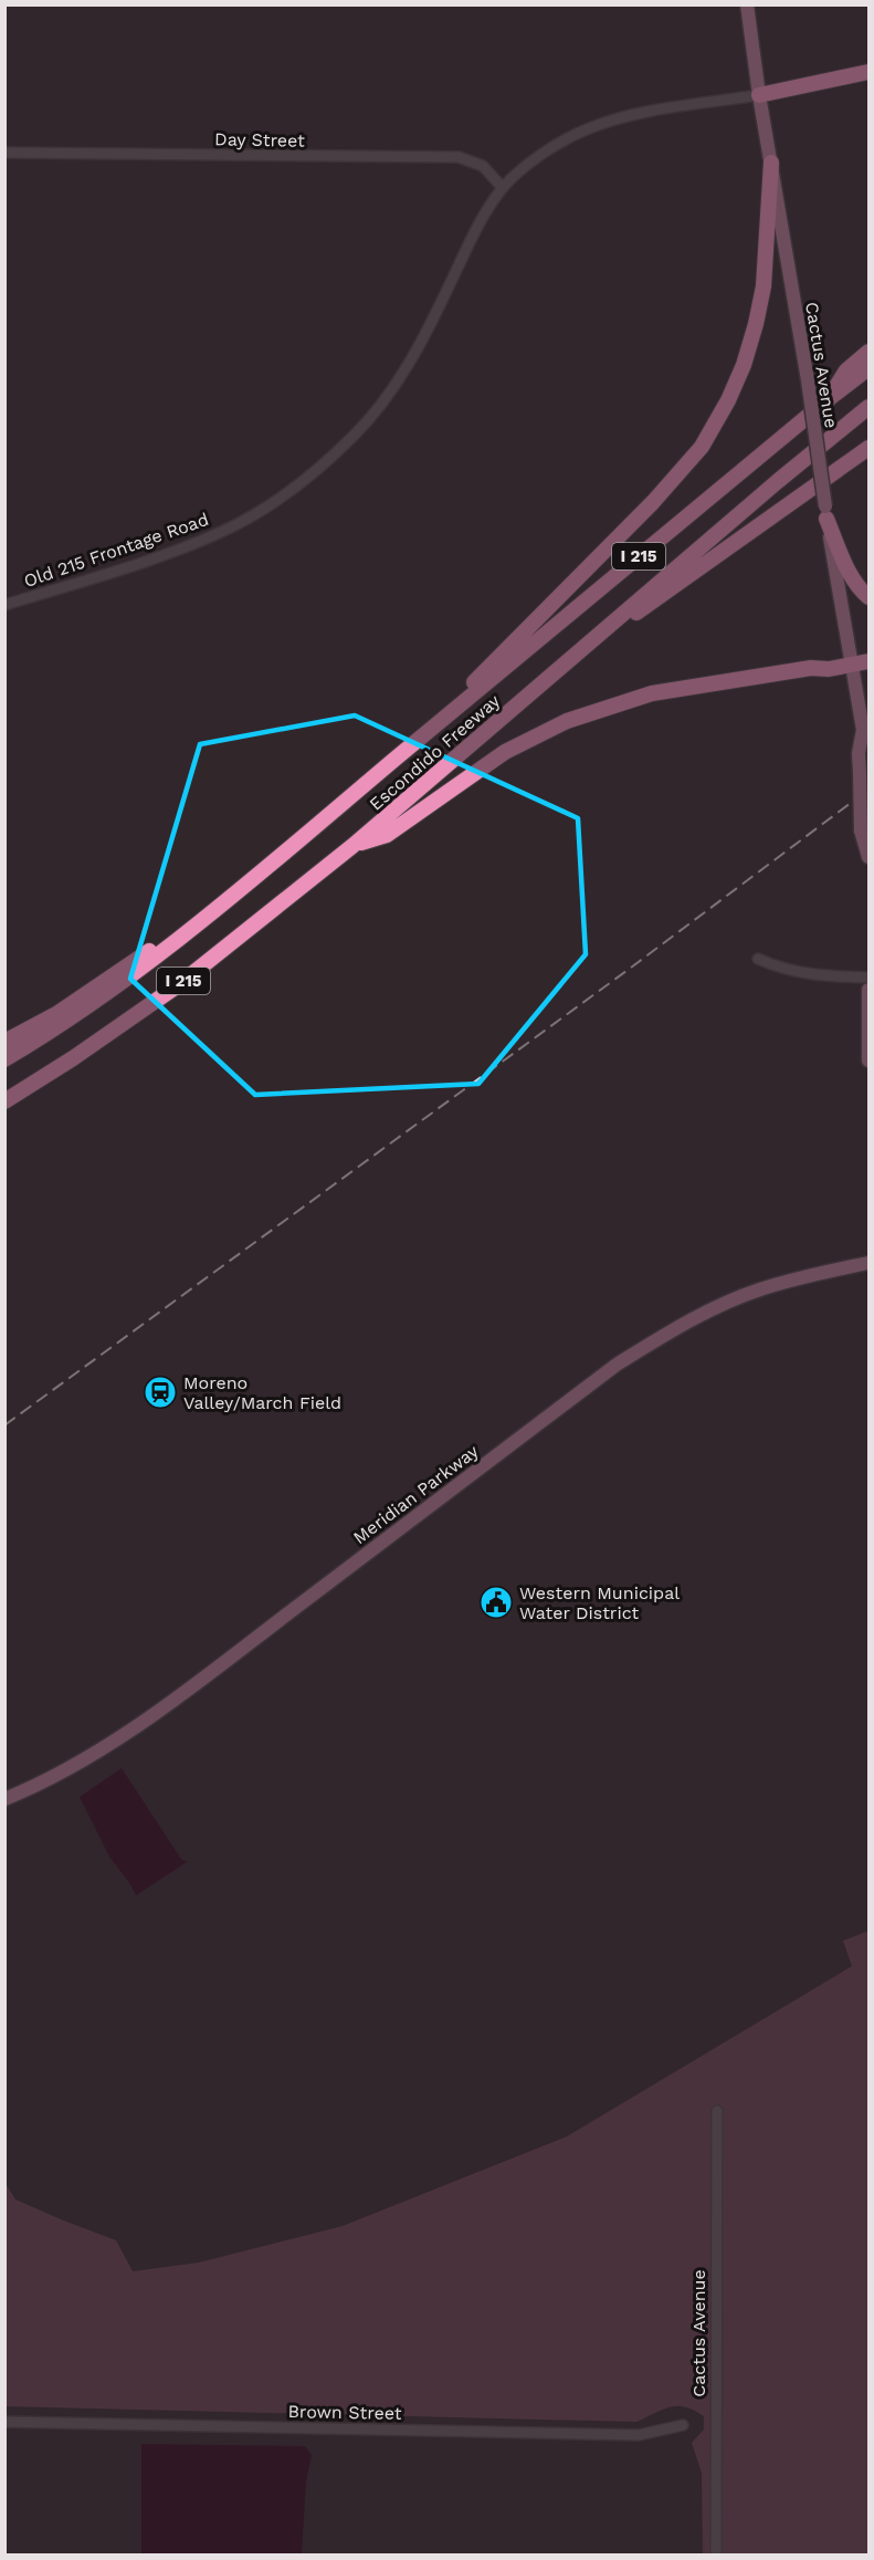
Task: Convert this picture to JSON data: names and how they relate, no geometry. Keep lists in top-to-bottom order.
{
  "streets": {
    "highway": ["I 215", "Escondido Freeway"],
    "main road": ["Cactus Avenue", "Meridian Parkway"],
    "street": ["Day Street", "Old 215 Frontage Road", "Brown Street"]
  },
  "crossings": [
    ["Day Street", "Old 215 Frontage Road"],
    ["Cactus Avenue", "Old 215 Frontage Road"]
  ],
  "places": {
    "station": ["Moreno Valley/March Field"],
    "public building": ["Western Municipal Water District"]
  }
}
